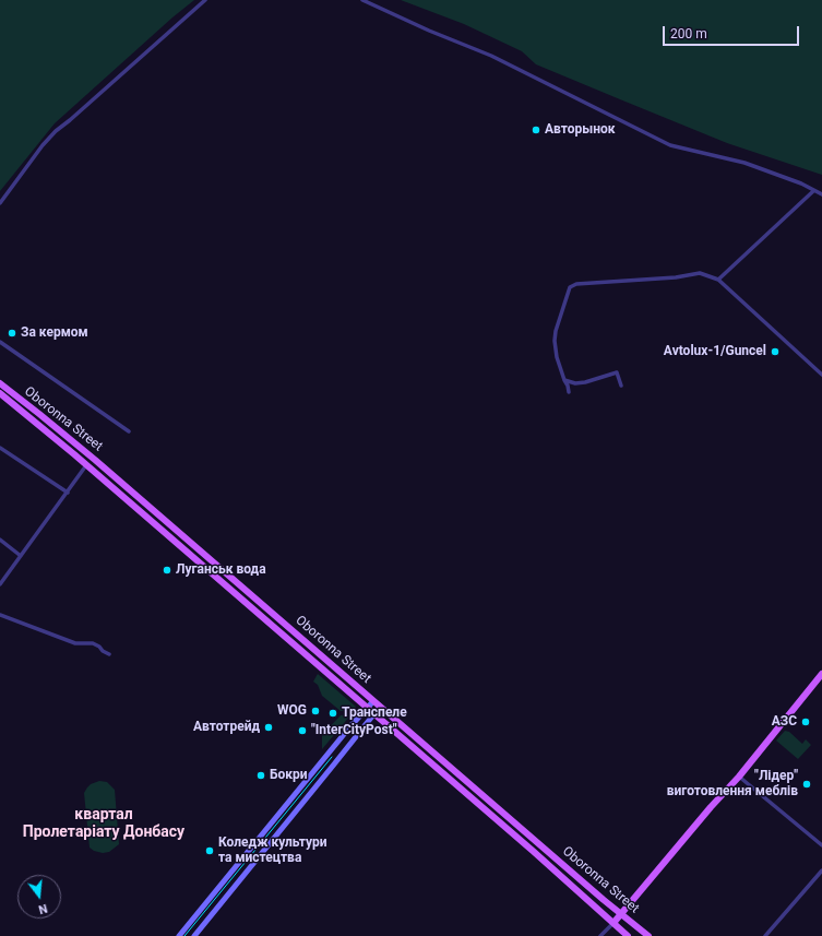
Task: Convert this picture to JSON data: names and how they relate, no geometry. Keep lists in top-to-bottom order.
{
  "streets": {
    "main road": ["Oboronna Street"]
  },
  "districts": ["квартал Пролетаріату Донбасу"],
  "places": [
    "Авторынок",
    "За кермом",
    "Avtolux-1/Guncel",
    "Луганськ вода",
    "WOG",
    "Транспеле",
    "АЗС",
    "Автотрейд",
    "\"InterCityPost\"",
    "Бокри",
    "\"Лідер\" виготовлення меблів",
    "Коледж культури та мистецтва"
  ],
  "scale_bar": "200 m",
  "north": "bottom"
}
